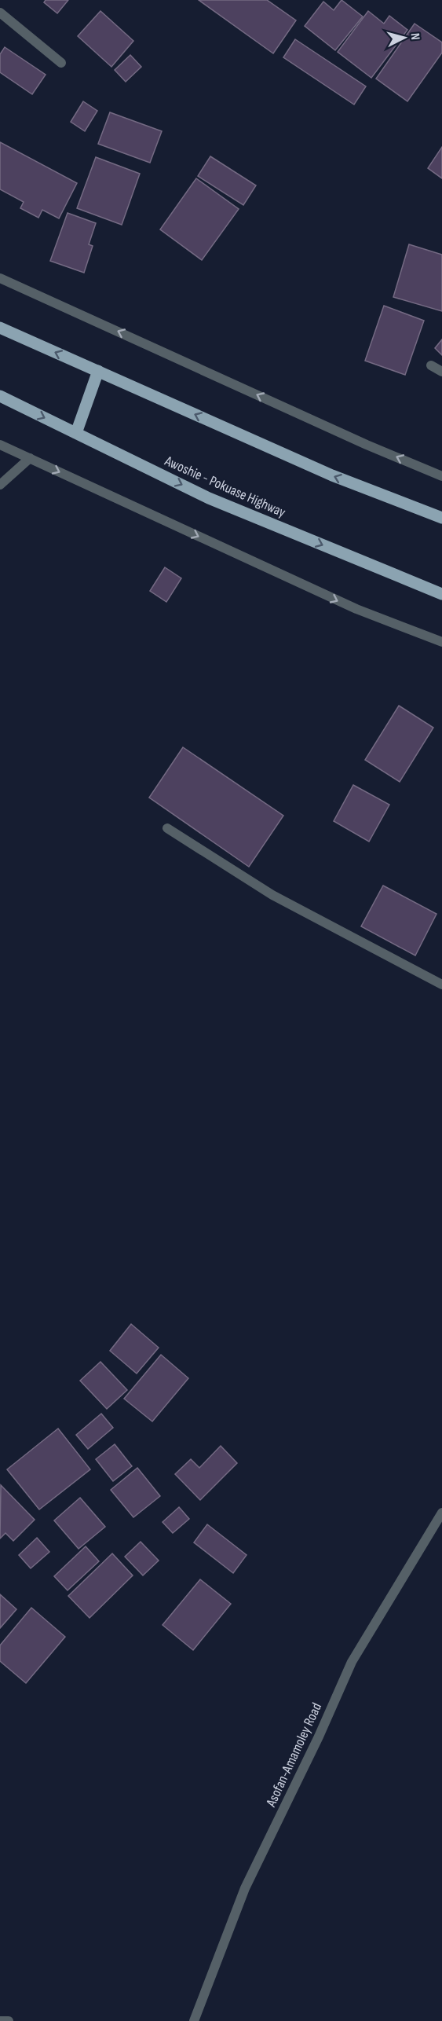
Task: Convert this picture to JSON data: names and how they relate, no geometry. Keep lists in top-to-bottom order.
{
  "streets": {
    "main road": ["Awoshie - Pokuase Highway"],
    "street": ["Asofan-Amamoley Road"]
  },
  "north": "right"
}
